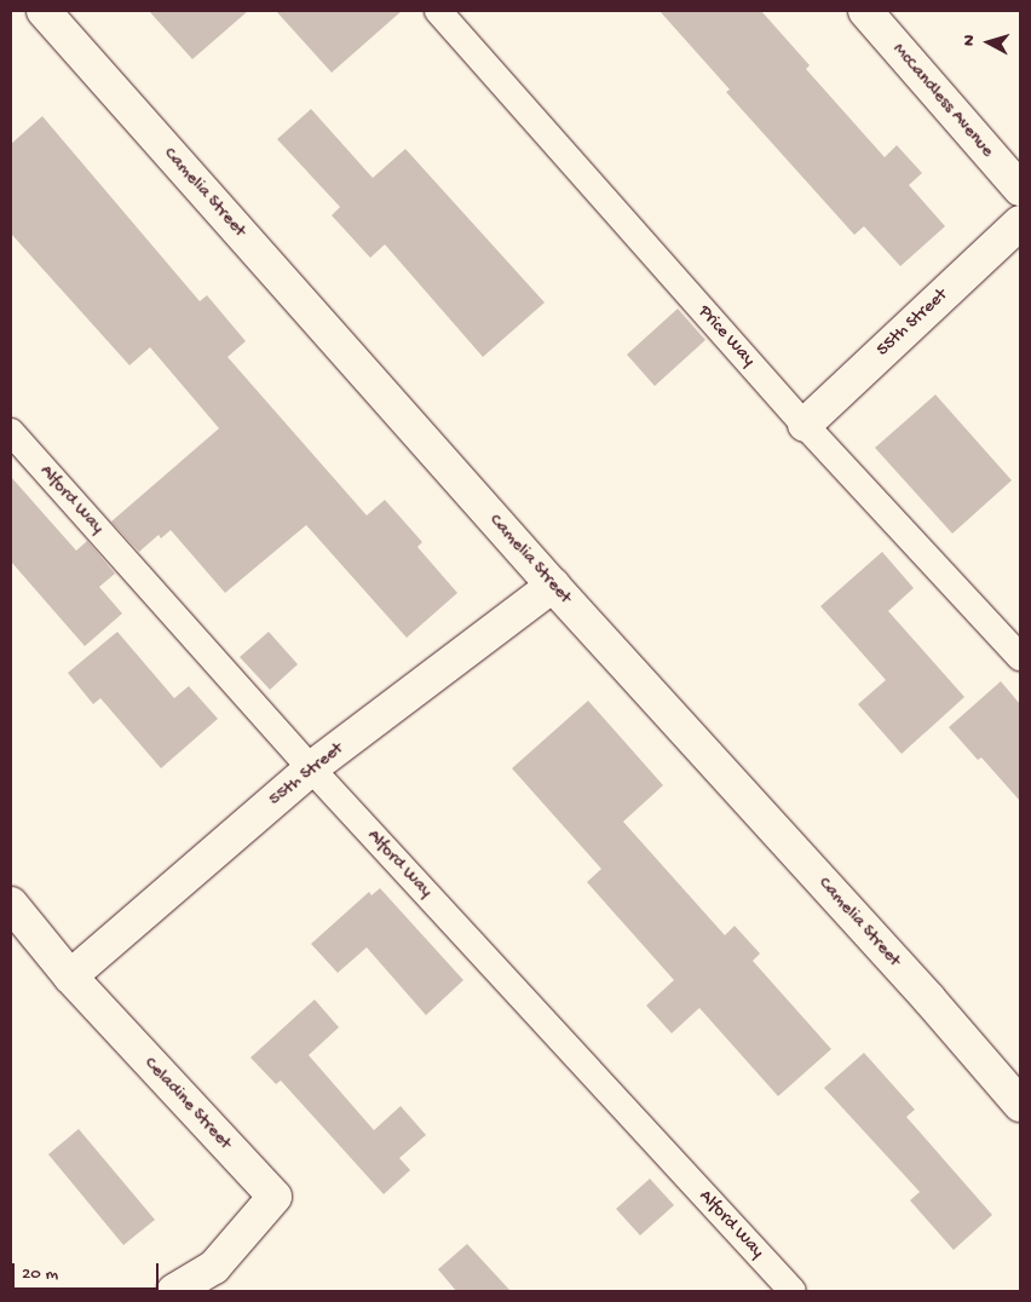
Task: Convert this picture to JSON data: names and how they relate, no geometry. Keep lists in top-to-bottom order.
{
  "streets": {
    "street": [
      "McCandless Avenue",
      "Camelia Street",
      "55th Street",
      "Celadine Street"
    ],
    "lane": ["Price Way", "Alford Way"]
  },
  "crossings": [
    ["Camelia Street", "55th Street"],
    ["55th Street", "Price Way"],
    ["55th Street", "Alford Way"],
    ["55th Street", "Celadine Street"]
  ],
  "scale_bar": "20 m",
  "north": "left"
}
